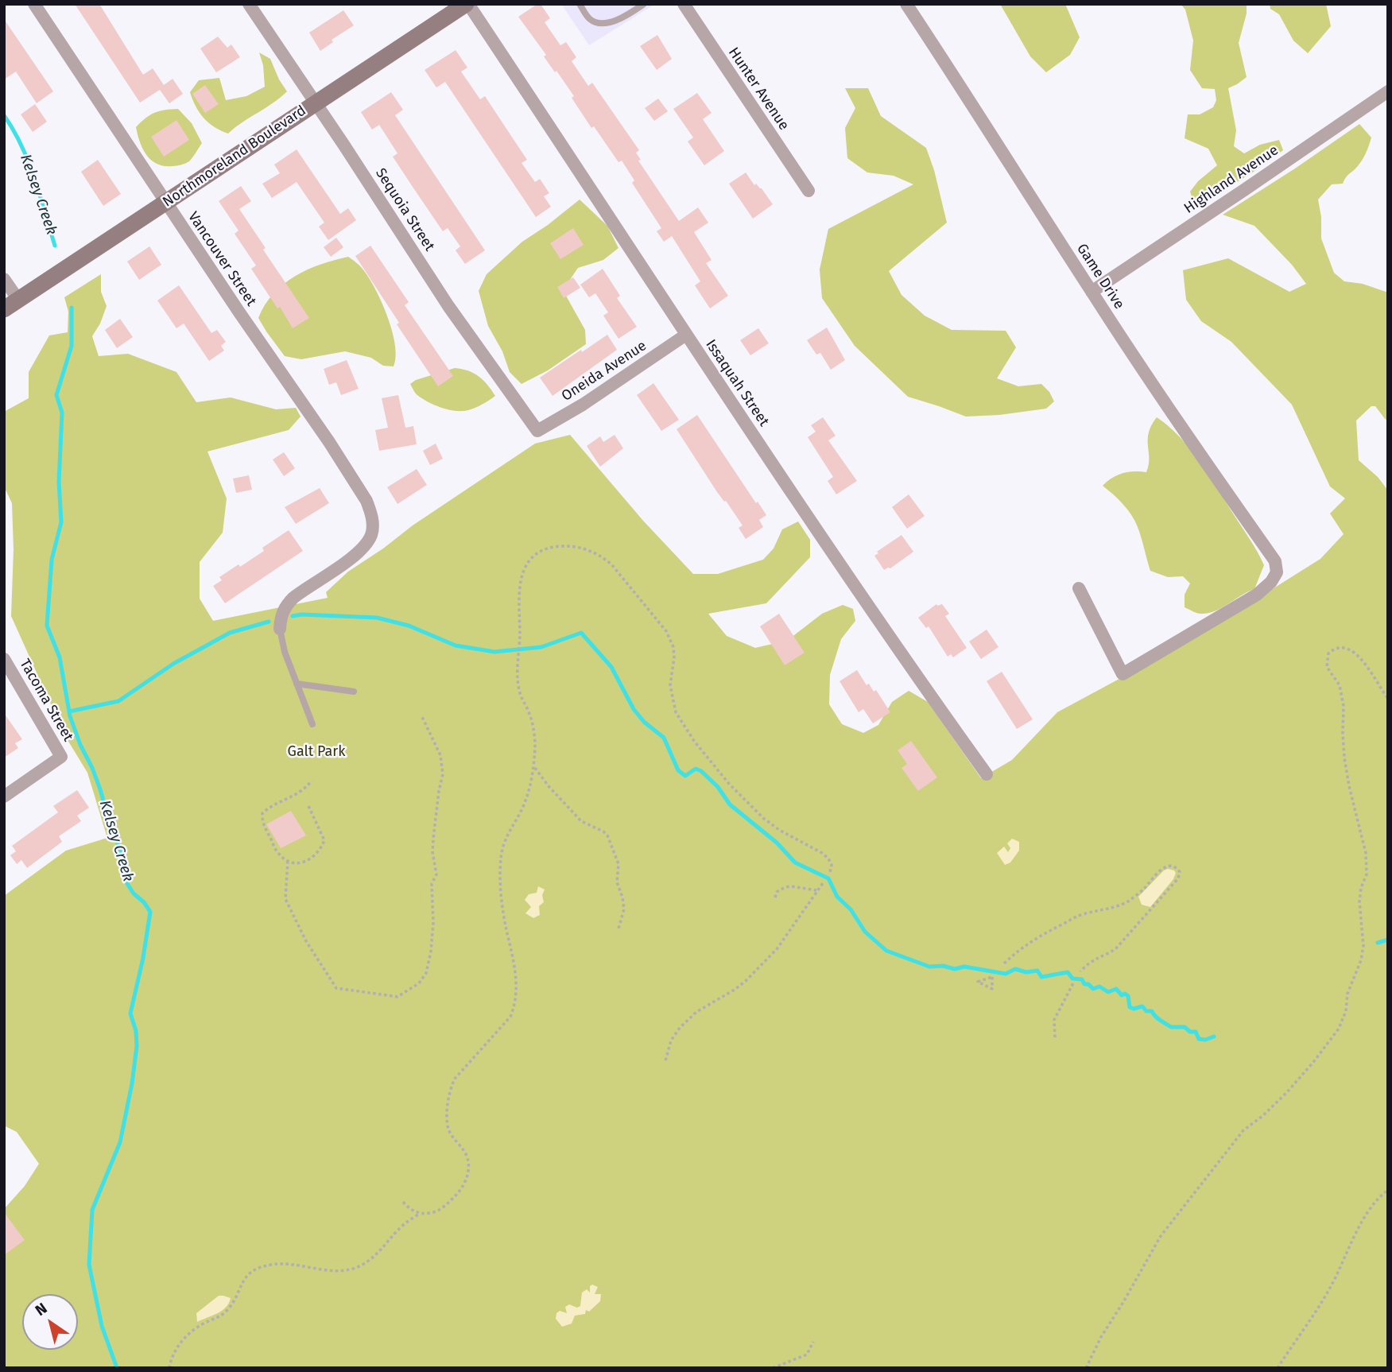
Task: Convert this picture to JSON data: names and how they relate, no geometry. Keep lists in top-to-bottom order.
{
  "streets": {
    "street": [
      "Hunter Avenue",
      "Northmoreland Boulevard",
      "Highland Avenue",
      "Sequoia Street",
      "Vancouver Street",
      "Game Drive",
      "Oneida Avenue",
      "Issaquah Street",
      "Tacoma Street"
    ]
  },
  "crossings": [
    ["Northmoreland Boulevard", "Sequoia Street"],
    ["Northmoreland Boulevard", "Vancouver Street"],
    ["Northmoreland Boulevard", "Issaquah Street"],
    ["Highland Avenue", "Game Drive"],
    ["Sequoia Street", "Oneida Avenue"],
    ["Oneida Avenue", "Issaquah Street"]
  ],
  "water": ["Kelsey Creek"],
  "parks": ["Galt Park"],
  "north": "top left"
}
